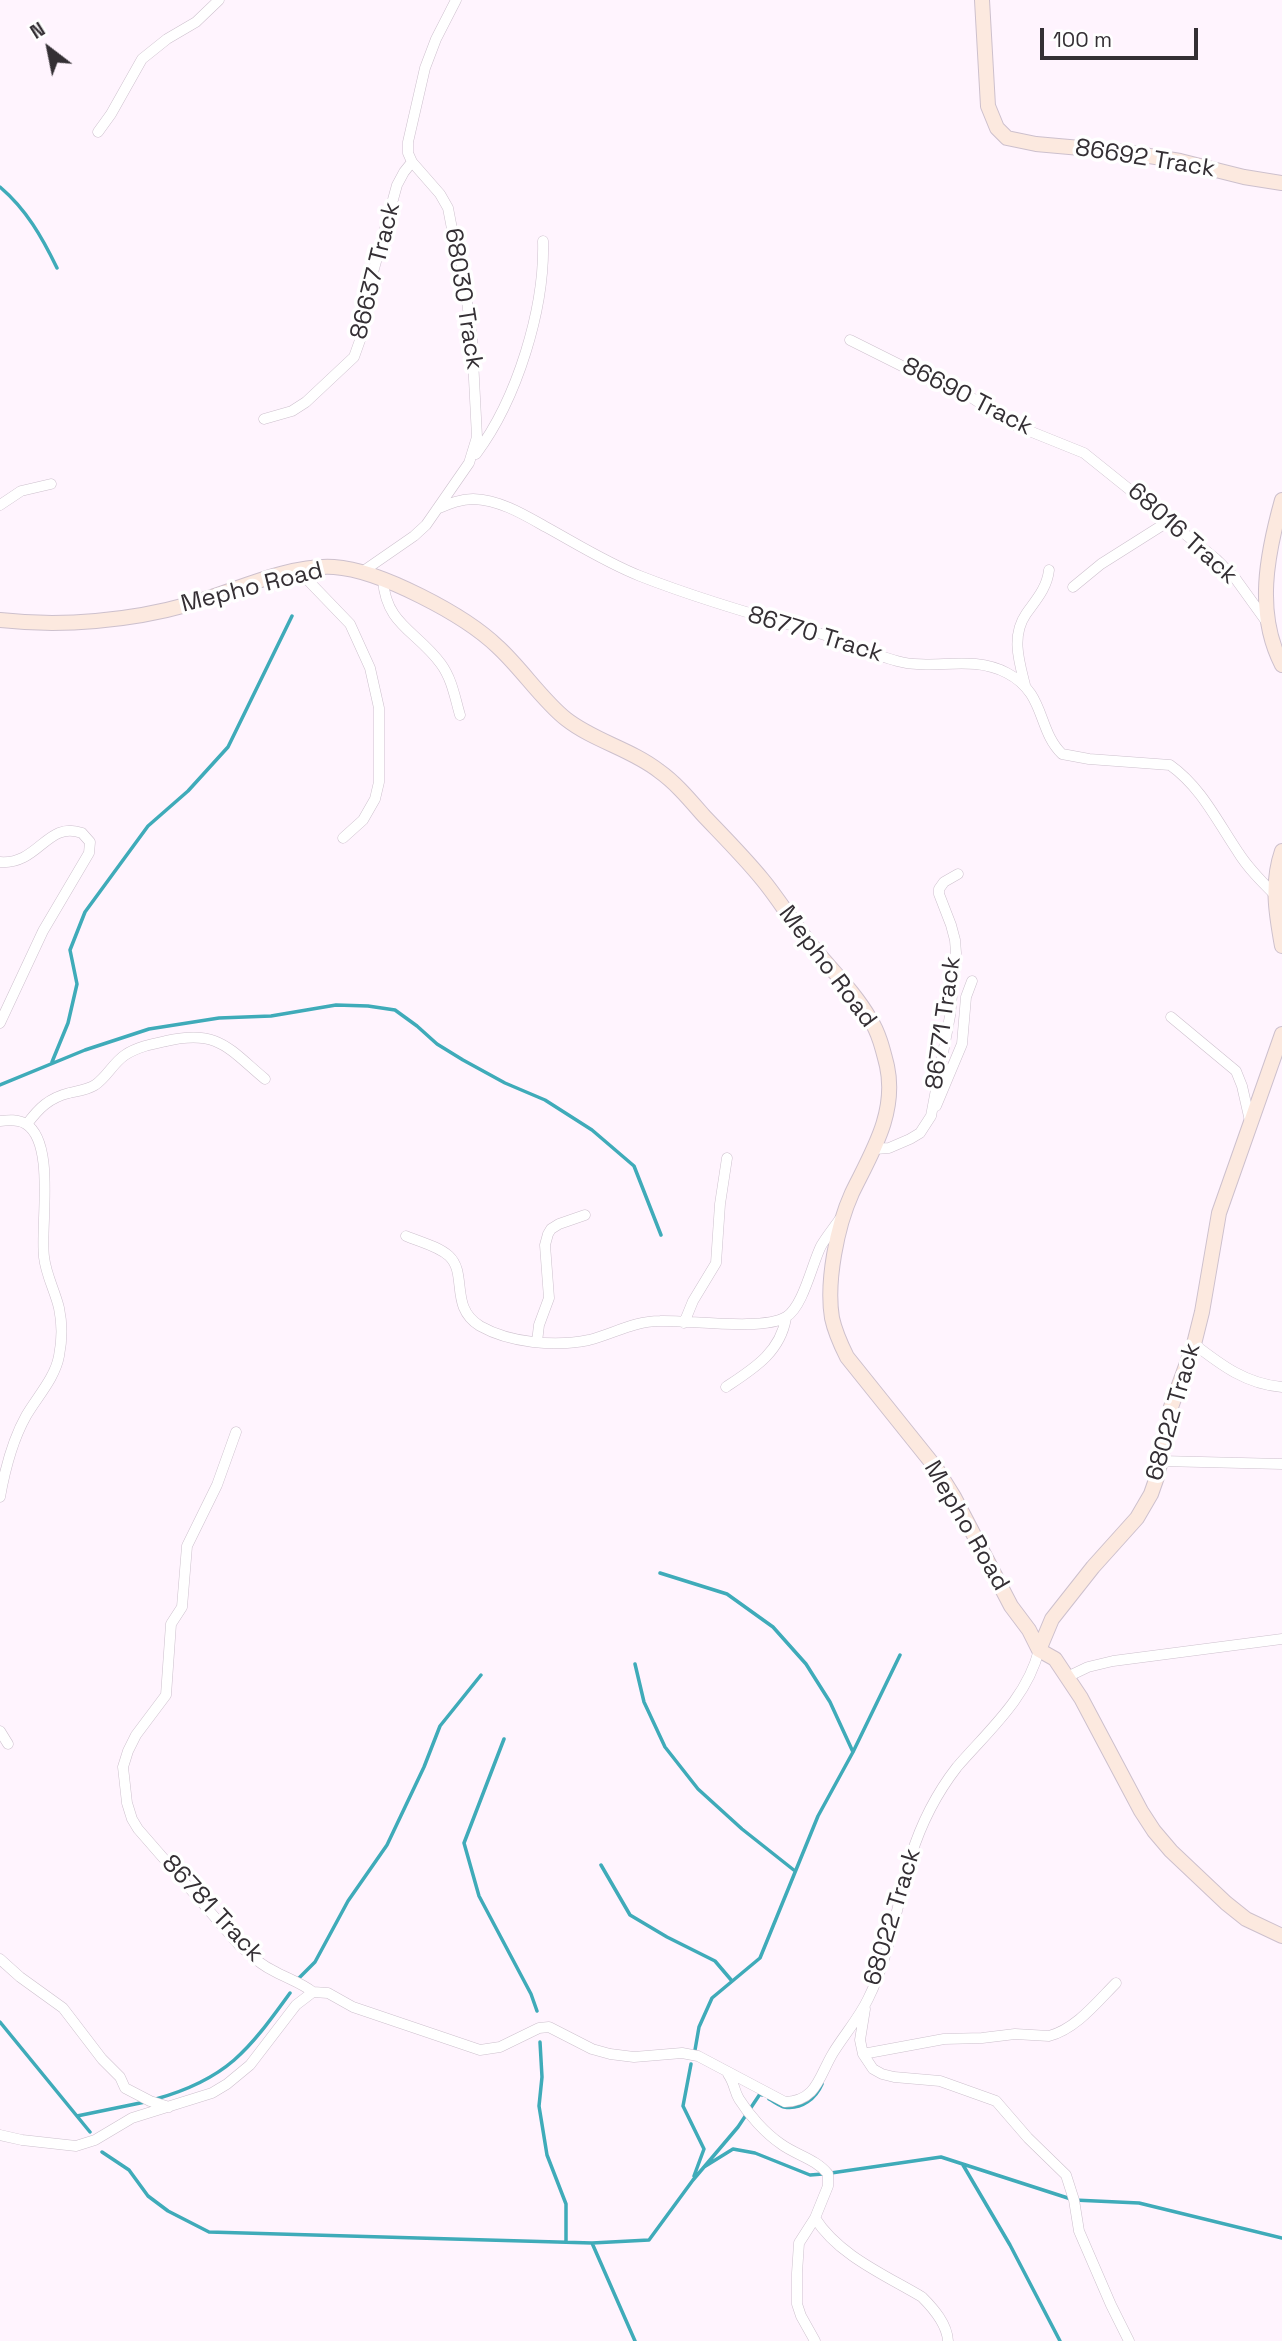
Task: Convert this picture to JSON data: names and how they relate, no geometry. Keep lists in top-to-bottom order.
{
  "streets": {
    "street": [
      "86692 Track",
      "86637 Track",
      "68030 Track",
      "86690 Track",
      "68016 Track",
      "Mepho Road",
      "86770 Track",
      "86771 Track",
      "68022 Track",
      "86781 Track"
    ]
  },
  "crossings": [
    ["86637 Track", "68030 Track"],
    ["68030 Track", "Mepho Road"],
    ["68030 Track", "86770 Track"],
    ["86690 Track", "68016 Track"],
    ["Mepho Road", "86771 Track"],
    ["Mepho Road", "68022 Track"],
    ["68022 Track", "86781 Track"]
  ],
  "scale_bar": "100 m",
  "north": "top left"
}
